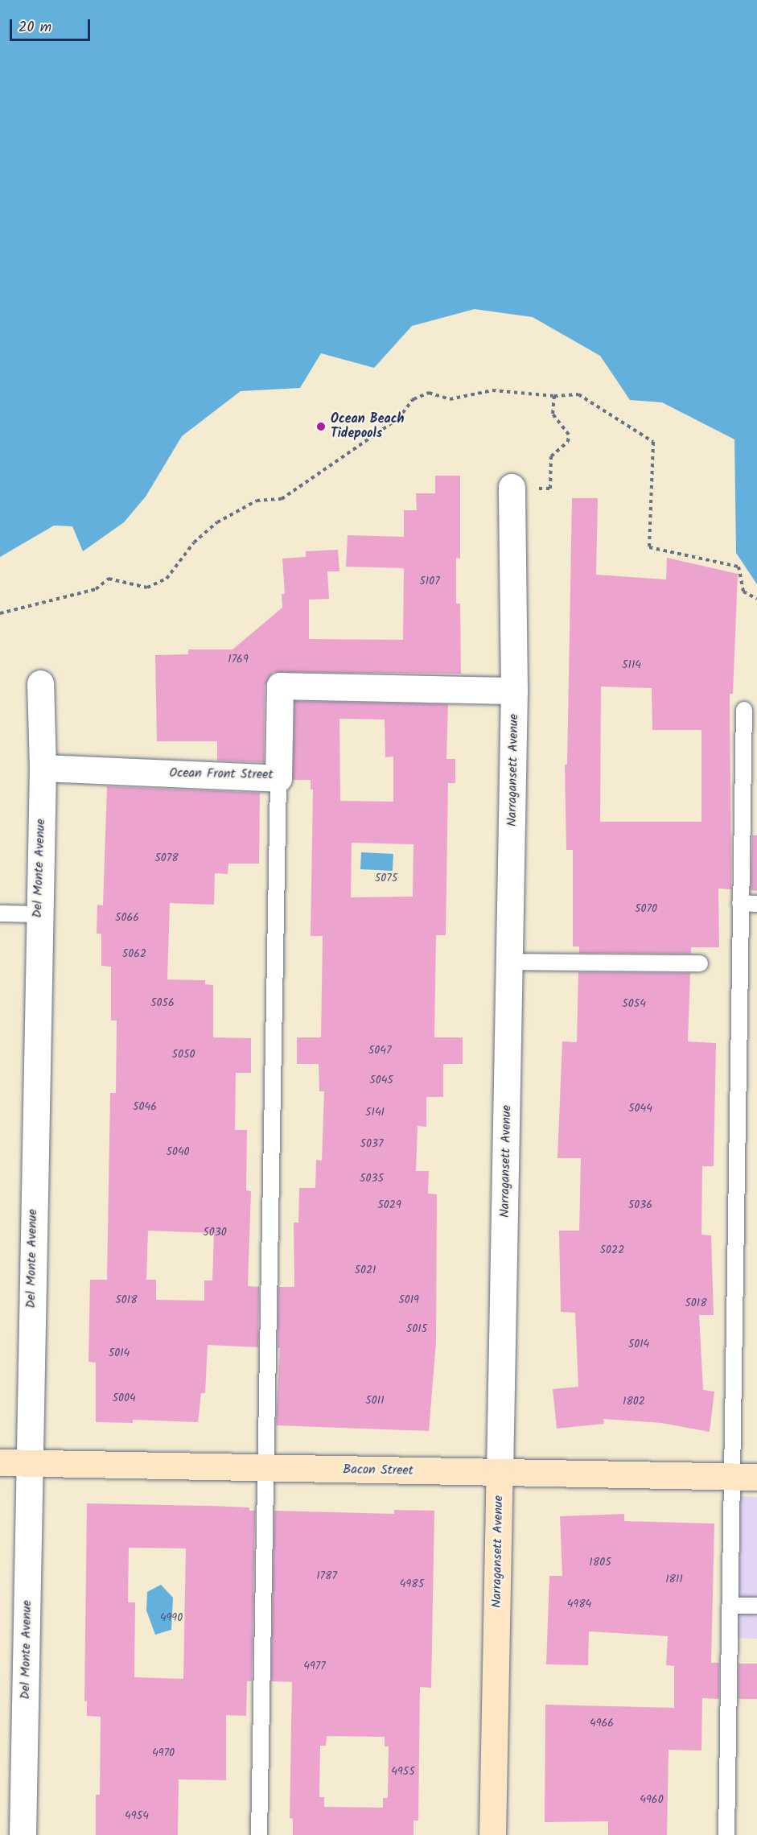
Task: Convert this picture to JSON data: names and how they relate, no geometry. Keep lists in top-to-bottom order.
{
  "streets": {
    "street": [
      "Narragansett Avenue",
      "Ocean Front Street",
      "Del Monte Avenue",
      "Bacon Street"
    ]
  },
  "crossings": [
    ["Narragansett Avenue", "Ocean Front Street"],
    ["Narragansett Avenue", "Bacon Street"],
    ["Ocean Front Street", "Del Monte Avenue"],
    ["Del Monte Avenue", "Bacon Street"]
  ],
  "places": ["Ocean Beach Tidepools"],
  "house_numbers": [
    "5107",
    "1769",
    "5114",
    "5078",
    "5075",
    "5070",
    "5066",
    "5062",
    "5056",
    "5054",
    "5047",
    "5050",
    "5045",
    "5046",
    "5044",
    "5141",
    "5037",
    "5040",
    "5035",
    "5029",
    "5036",
    "5030",
    "5022",
    "5021",
    "5018",
    "5019",
    "5018",
    "5015",
    "5014",
    "5014",
    "5004",
    "5011",
    "1802",
    "1805",
    "1787",
    "1811",
    "4985",
    "4984",
    "4990",
    "4977",
    "4966",
    "4970",
    "4955",
    "4960",
    "4954"
  ],
  "scale_bar": "20 m"
}
